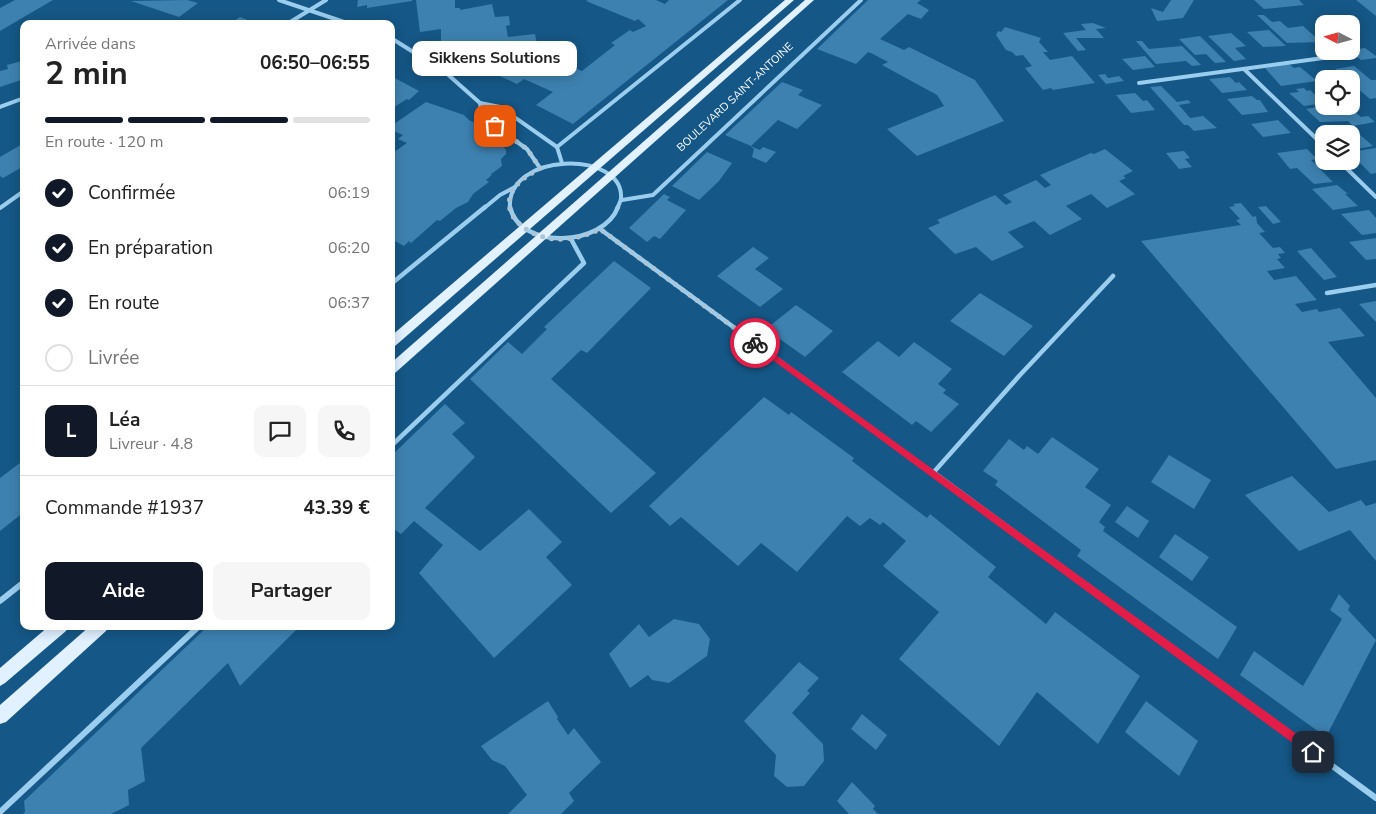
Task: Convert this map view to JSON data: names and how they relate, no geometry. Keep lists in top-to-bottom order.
{
  "streets": {
    "main road": ["BOULEVARD SAINT-ANTOINE"]
  },
  "places": ["Sikkens Solutions"],
  "north": "left",
  "page": {
    "heading": ["2 min", "Arrivée dans", "06:50–06:55"],
    "panel": [
      "Léa",
      "Livreur · 4.8",
      "Commande #1937",
      "43.39 €"
    ],
    "bubble": "Sikkens Solutions",
    "bar": "En route · 120 m",
    "list": [
      ["Confirmée", "06:19"],
      ["En préparation", "06:20"],
      ["En route", "06:37"],
      "Livrée"
    ],
    "round": "L",
    "buttons": ["Aide", "Partager"]
  }
}
